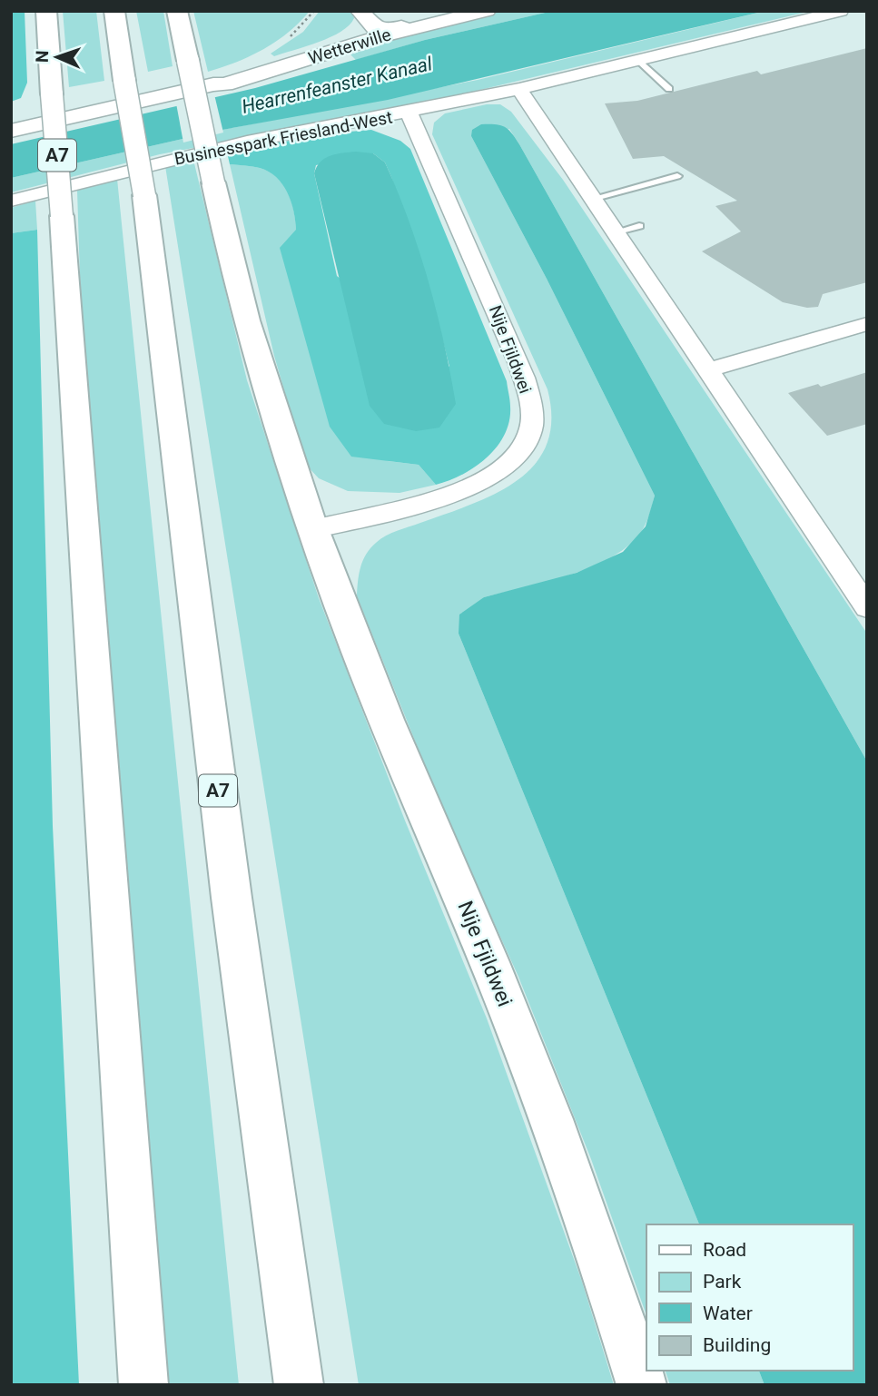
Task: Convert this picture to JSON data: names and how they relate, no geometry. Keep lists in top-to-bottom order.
{
  "streets": {
    "main road": ["A7", "Nije Fjildwei"],
    "street": ["Wetterwille", "Businesspark Friesland-West"]
  },
  "crossings": [
    ["Businesspark Friesland-West", "Nije Fjildwei"]
  ],
  "water": ["Hearrenfeanster Kanaal"],
  "legend": [
    "Road",
    "Park",
    "Water",
    "Building"
  ],
  "north": "left"
}
